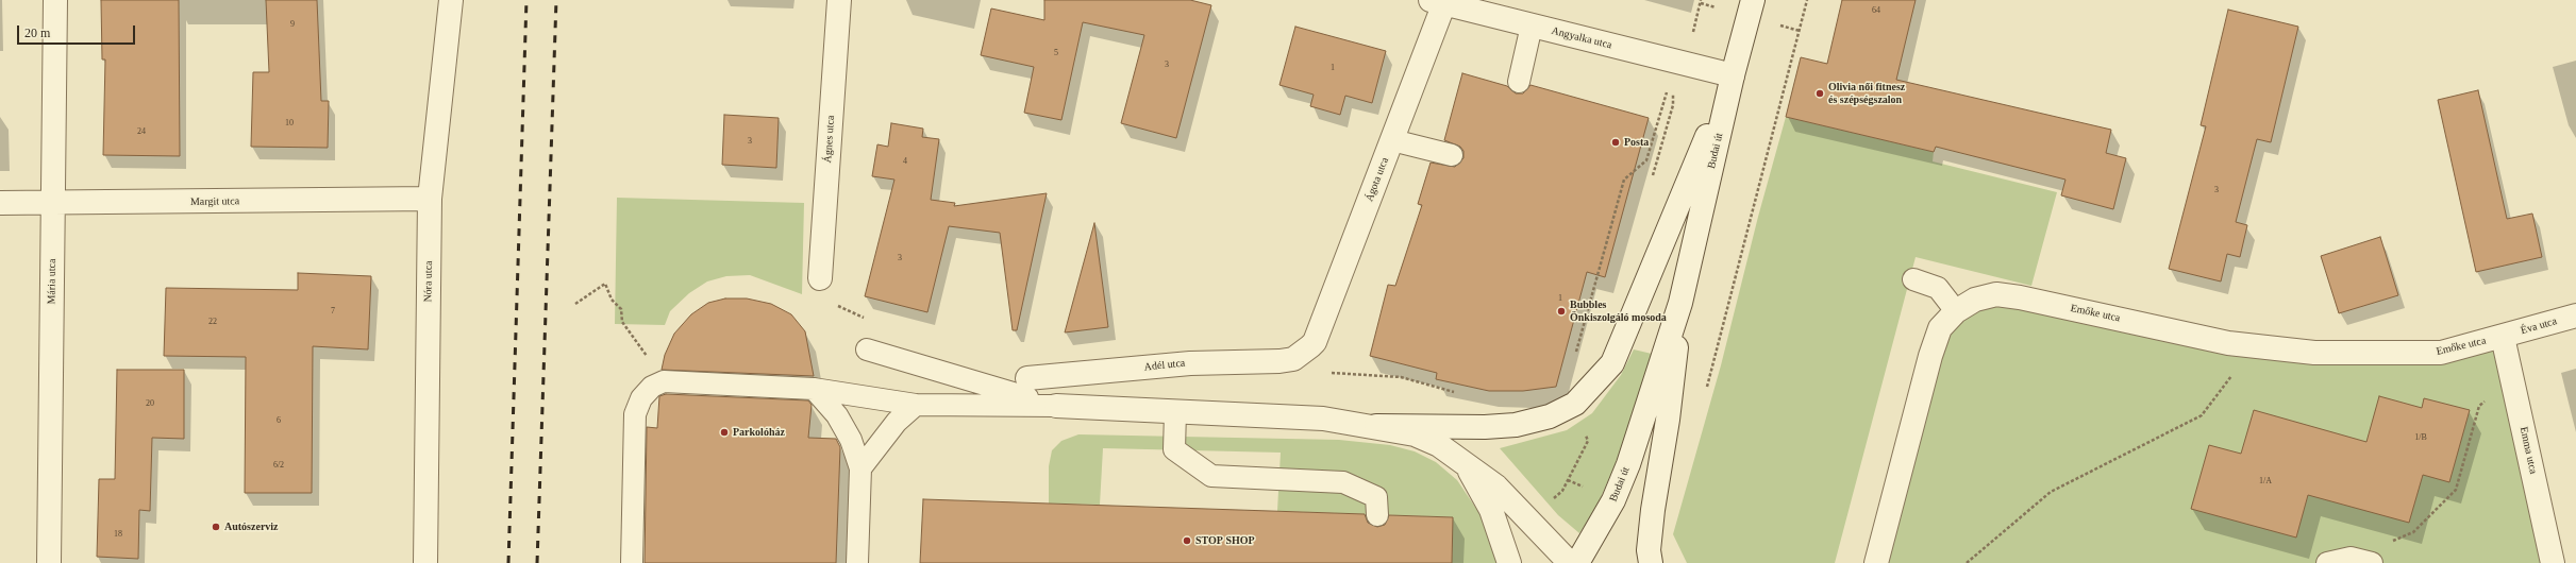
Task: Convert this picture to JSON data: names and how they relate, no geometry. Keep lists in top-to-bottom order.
{
  "streets": {
    "street": [
      "Angyalka utca",
      "Ágnes utca",
      "Budai út",
      "Ágota utca",
      "Margit utca",
      "Mária utca",
      "Nóra utca",
      "Emőke utca",
      "Éva utca",
      "Adél utca",
      "Emma utca"
    ]
  },
  "crossings": [
    ["Angyalka utca", "Budai út"],
    ["Angyalka utca", "Ágota utca"],
    ["Ágota utca", "Adél utca"],
    ["Margit utca", "Mária utca"],
    ["Margit utca", "Nóra utca"],
    ["Emőke utca", "Éva utca"],
    ["Emőke utca", "Emma utca"],
    ["Éva utca", "Emma utca"]
  ],
  "places": [
    "Olivia női fitnesz és szépségszalon",
    "Posta",
    "Bubbles Önkiszolgáló mosoda",
    "Parkolóház",
    "Autószerviz",
    "STOP SHOP"
  ],
  "house_numbers": [
    "64",
    "9",
    "5",
    "3",
    "1",
    "10",
    "24",
    "3",
    "4",
    "3",
    "3",
    "1",
    "7",
    "22",
    "20",
    "6",
    "1/B",
    "6/2",
    "1/A",
    "18"
  ],
  "scale_bar": "20 m"
}
